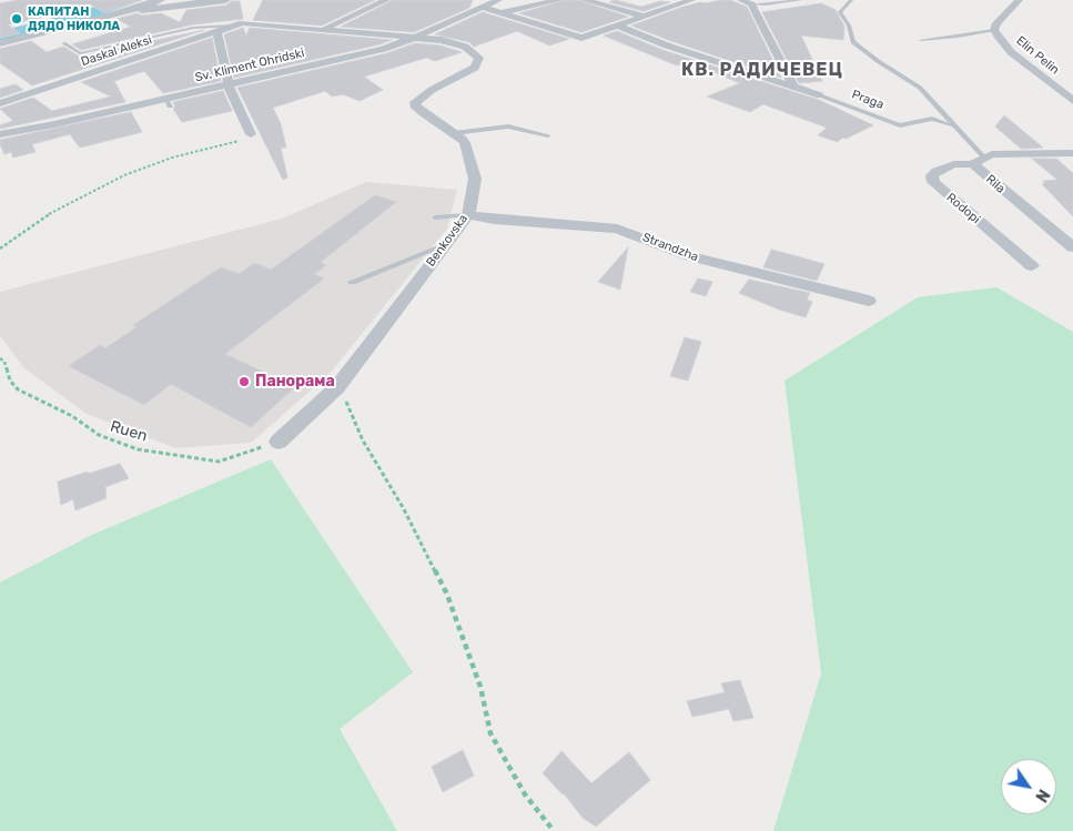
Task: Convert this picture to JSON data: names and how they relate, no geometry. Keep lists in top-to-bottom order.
{
  "streets": {
    "street": [
      "Daskal Aleksi",
      "Elin Pelin",
      "Sv. Kliment Ohridski",
      "Praga",
      "Rila",
      "Rodopi",
      "Benkovska",
      "Strandzha"
    ],
    "path": ["Ruen"]
  },
  "crossings": [
    ["Daskal Aleksi", "Benkovska"],
    ["Sv. Kliment Ohridski", "Benkovska"],
    ["Rila", "Rodopi"],
    ["Benkovska", "Strandzha"],
    ["Benkovska", "Ruen"]
  ],
  "districts": ["КВ. РАДИЧЕВЕЦ"],
  "places": ["КАПИТАН ДЯДО НИКОЛА", "Панорама"],
  "north": "bottom right"
}
